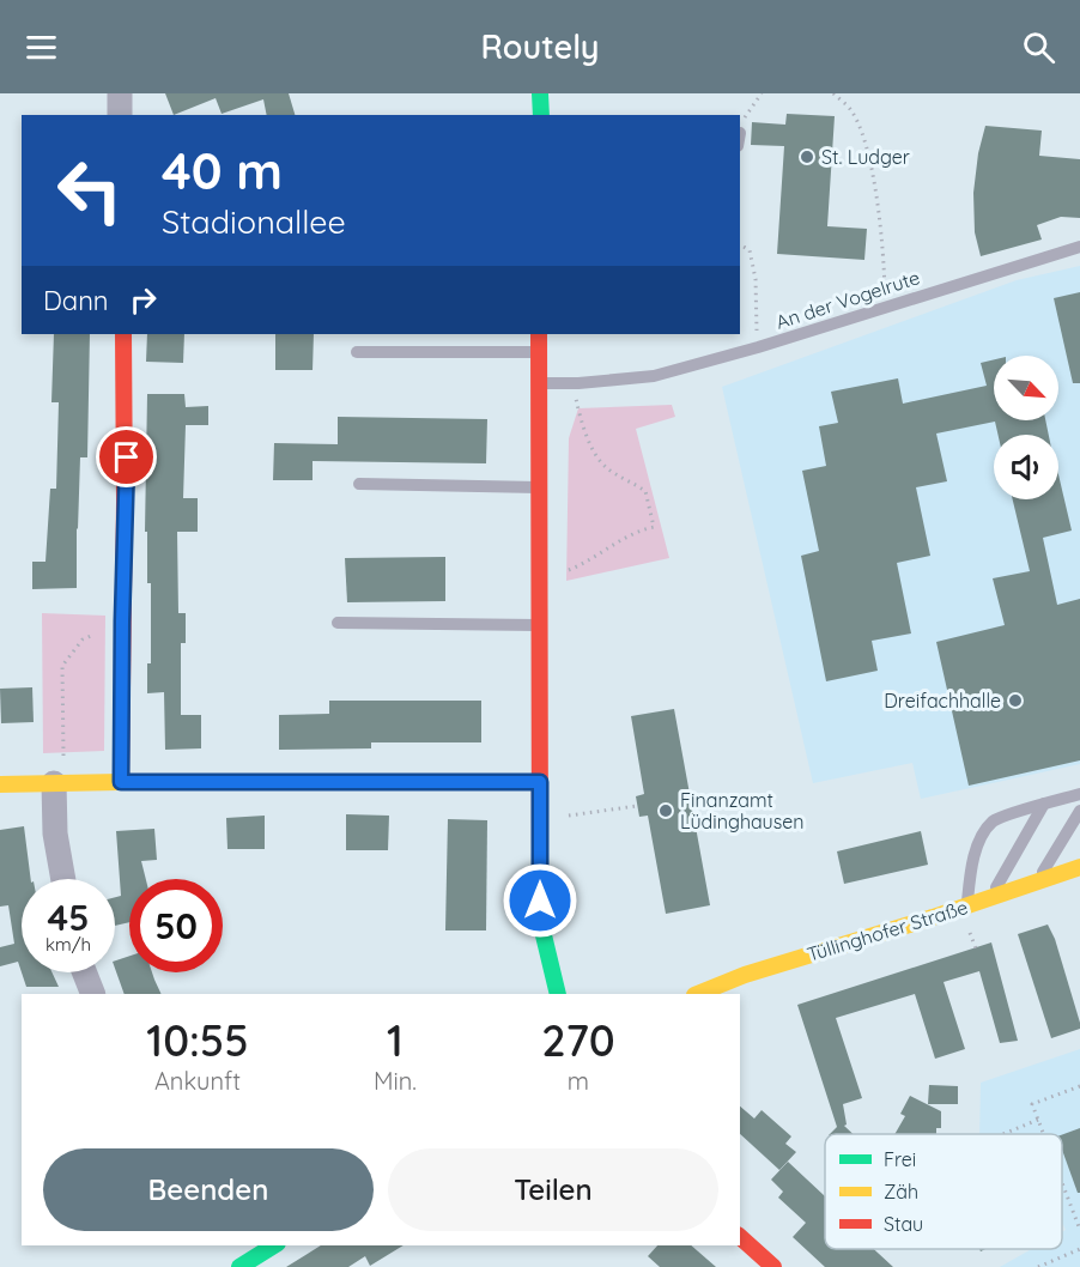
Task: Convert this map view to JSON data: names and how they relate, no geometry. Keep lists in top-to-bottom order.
{
  "streets": {
    "street": ["Tüllinghofer Straße"],
    "lane": ["An der Vogelrute"]
  },
  "places": ["St. Ludger", "Dreifachhalle", "Finanzamt Lüdinghausen"],
  "legend": ["Frei", "Zäh", "Stau"],
  "north": "bottom right",
  "page": {
    "header": "Routely",
    "turn": ["40 m", "Stadionallee"],
    "then": "Dann",
    "speed": "45 km/h",
    "limit": "50",
    "eta": [
      "10:55",
      "Ankunft",
      "1",
      "Min.",
      "270",
      "m"
    ],
    "buttons": ["Beenden", "Teilen"]
  }
}
